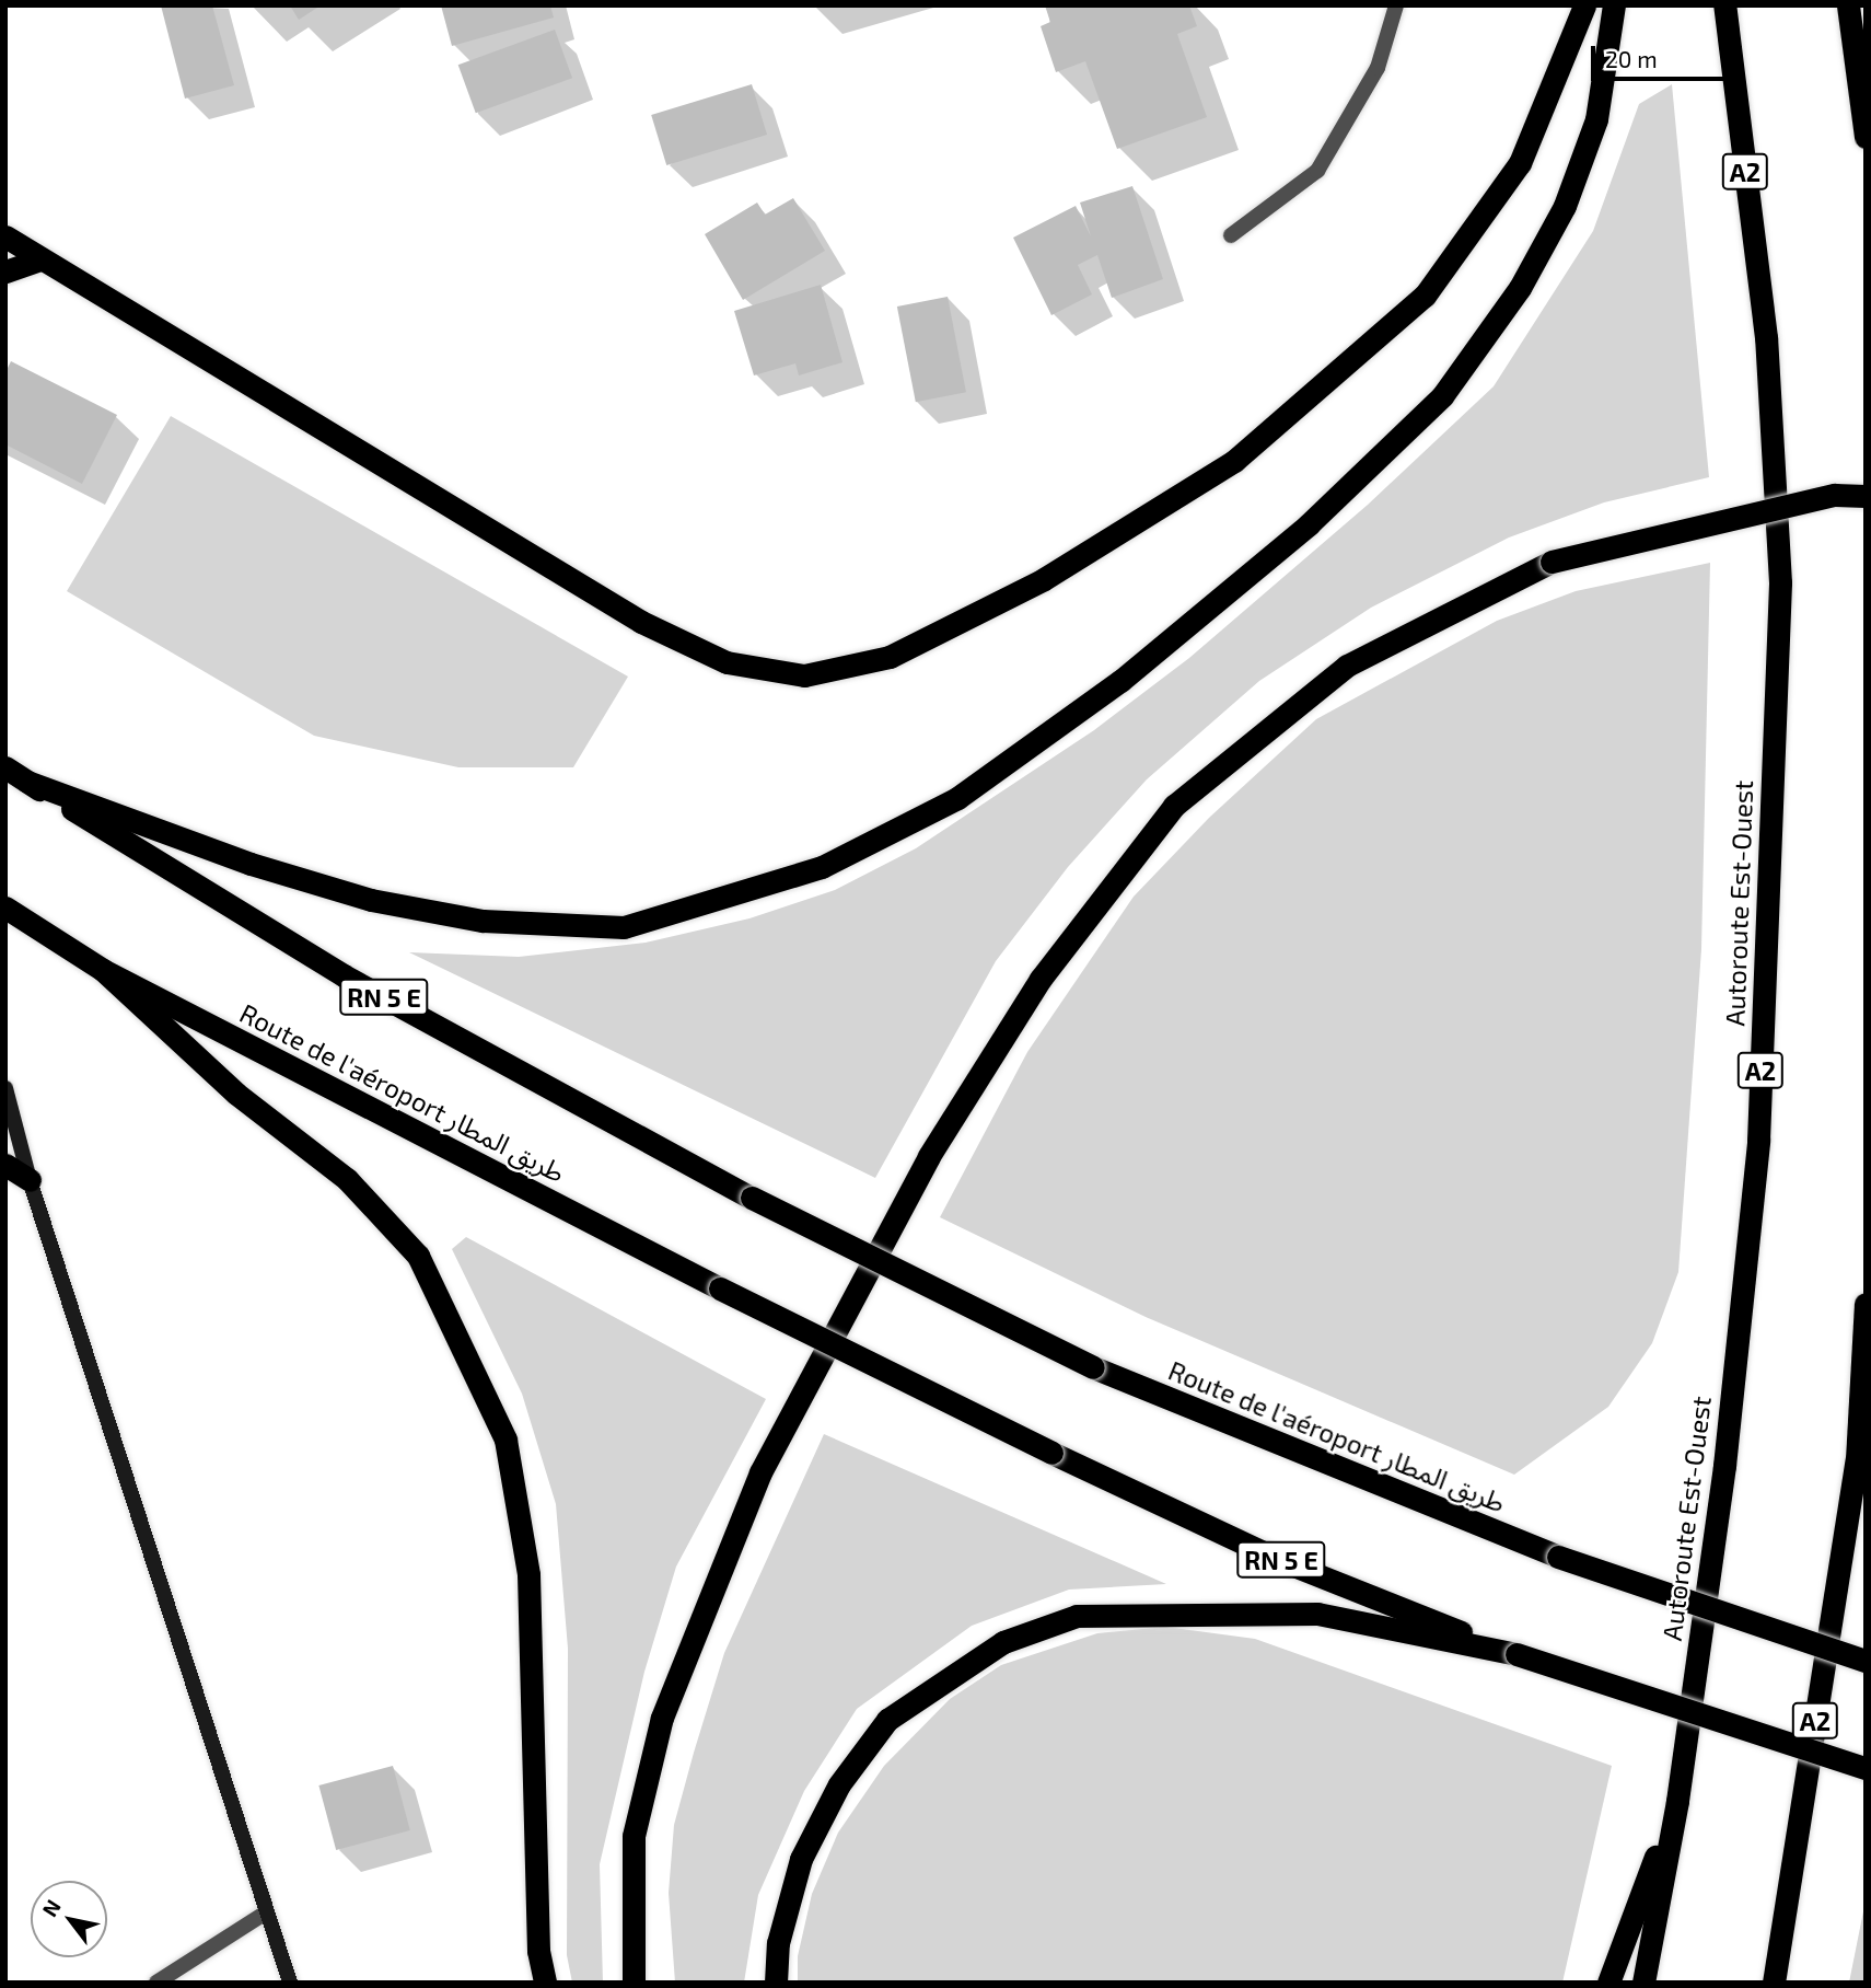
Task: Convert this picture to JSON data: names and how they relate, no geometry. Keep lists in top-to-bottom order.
{
  "streets": {
    "highway": [
      "A2",
      "Autoroute Est-Ouest",
      "RN 5 E",
      "Route de l'aéroport طريق المطار"
    ]
  },
  "crossings": [
    ["RN 5 E", "Route de l'aéroport طريق المطار"]
  ],
  "scale_bar": "20 m",
  "north": "top left"
}
